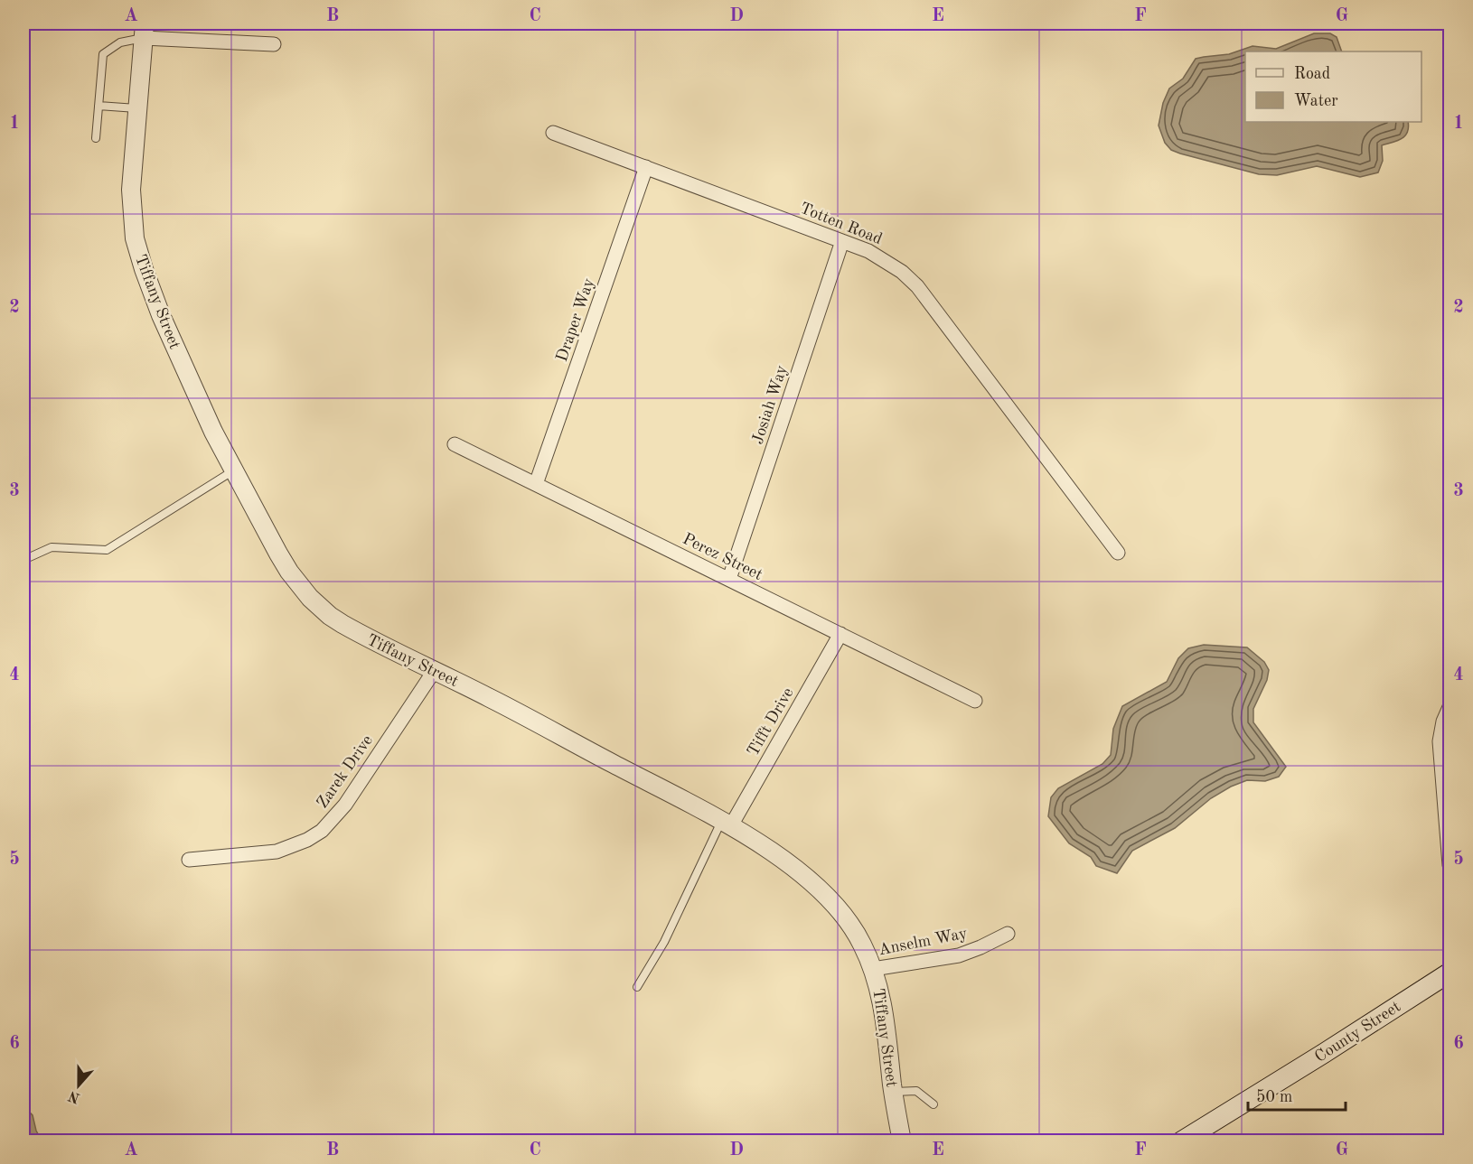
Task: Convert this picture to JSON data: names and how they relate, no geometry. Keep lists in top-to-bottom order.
{
  "streets": {
    "main road": ["County Street"],
    "street": [
      "Totten Road",
      "Tiffany Street",
      "Draper Way",
      "Josiah Way",
      "Perez Street",
      "Tifft Drive",
      "Zarek Drive",
      "Anselm Way"
    ]
  },
  "crossings": [
    ["Totten Road", "Draper Way"],
    ["Totten Road", "Josiah Way"],
    ["Tiffany Street", "Tifft Drive"],
    ["Tiffany Street", "Zarek Drive"],
    ["Tiffany Street", "Anselm Way"],
    ["Draper Way", "Perez Street"],
    ["Josiah Way", "Perez Street"],
    ["Perez Street", "Tifft Drive"]
  ],
  "legend": ["Road", "Water"],
  "scale_bar": "50 m",
  "north": "bottom",
  "grid": {
    "columns": [
      "A",
      "B",
      "C",
      "D",
      "E",
      "F",
      "G"
    ],
    "rows": [
      "1",
      "2",
      "3",
      "4",
      "5",
      "6"
    ]
  }
}
